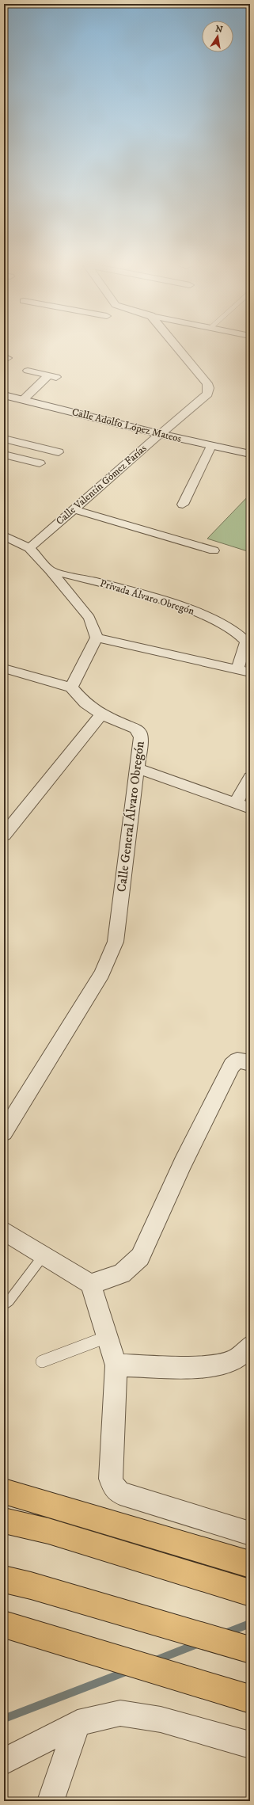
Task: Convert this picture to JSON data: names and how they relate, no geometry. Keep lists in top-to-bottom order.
{
  "streets": {
    "street": [
      "Calle Adolfo López Mateos",
      "Calle Valentín Gómez Farías",
      "Privada Álvaro Obregón",
      "Calle General Álvaro Obregón"
    ]
  },
  "crossings": [
    ["Calle Adolfo López Mateos", "Calle Valentín Gómez Farías"]
  ],
  "north": "top"
}
